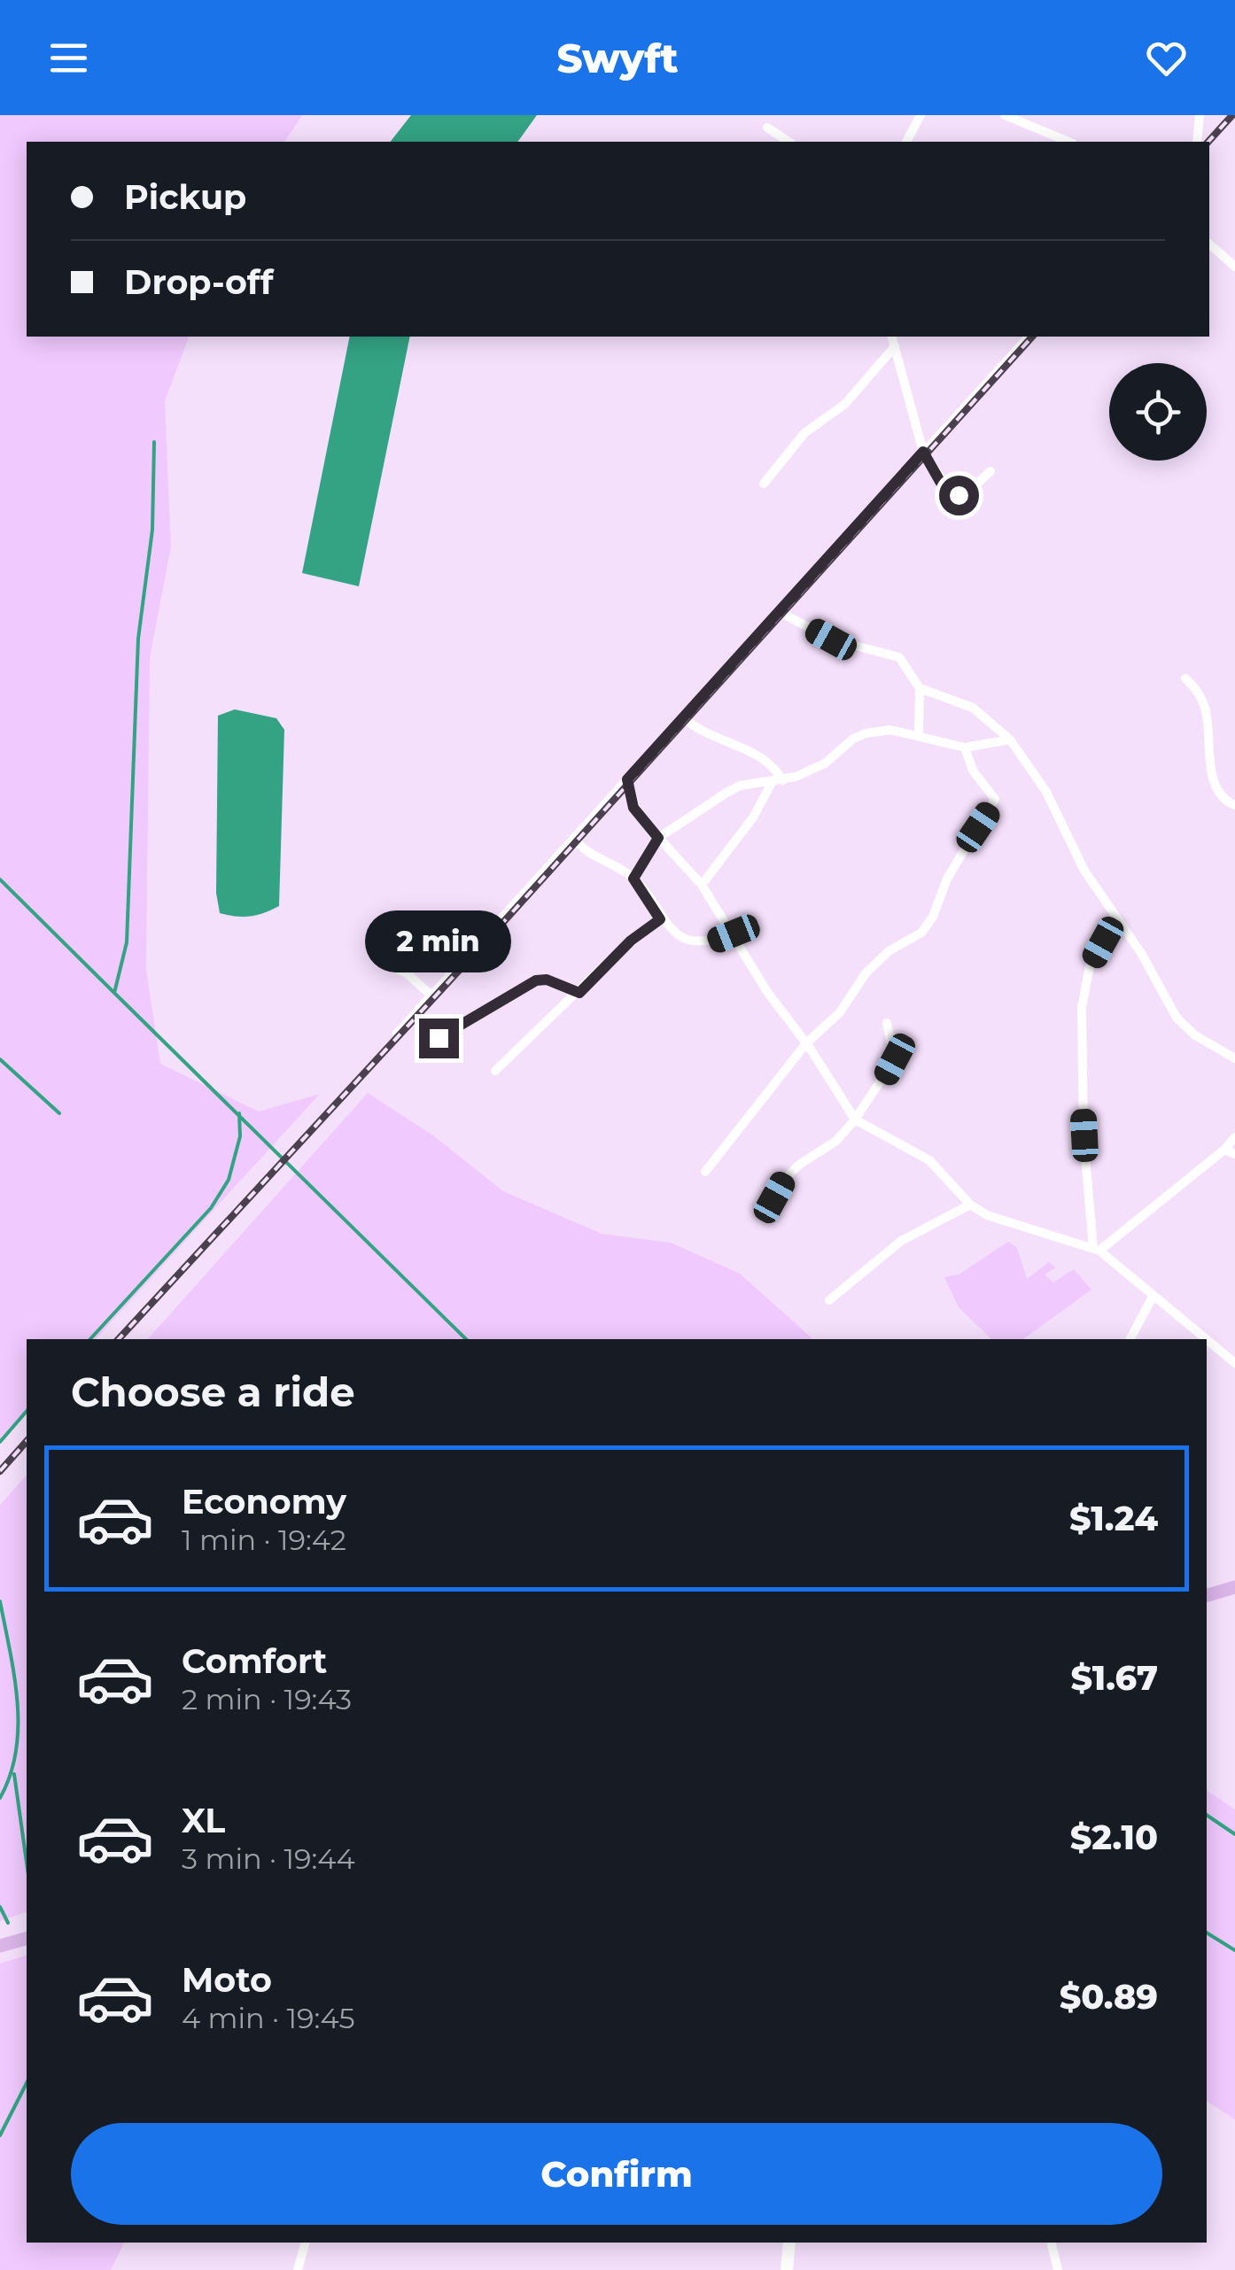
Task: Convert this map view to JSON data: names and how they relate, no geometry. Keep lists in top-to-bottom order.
{
  "page": {
    "header": "Swyft",
    "banner": ["Pickup", "Drop-off"],
    "bubble": "2 min",
    "heading": "Choose a ride",
    "list": [
      {
        "name": "Economy",
        "note": "1 min · 19:42",
        "value": "$1.24"
      },
      {
        "name": "Comfort",
        "note": "2 min · 19:43",
        "value": "$1.67"
      },
      {
        "name": "XL",
        "note": "3 min · 19:44",
        "value": "$2.10"
      },
      {
        "name": "Moto",
        "note": "4 min · 19:45",
        "value": "$0.89"
      }
    ],
    "buttons": "Confirm"
  }
}
